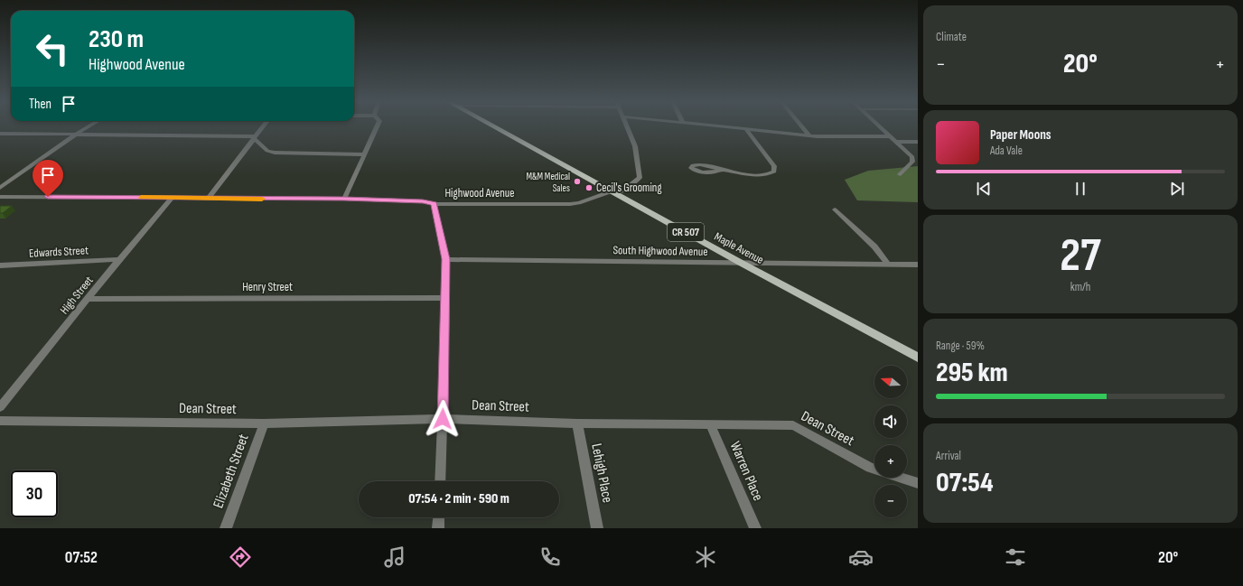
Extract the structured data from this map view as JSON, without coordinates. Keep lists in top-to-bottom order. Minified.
{"streets":{"main road":["CR 507","Maple Avenue"],"street":["Highwood Avenue","South Highwood Avenue","Edwards Street","Henry Street","High Street","Dean Street","Elizabeth Street","Warren Place","Lehigh Place"]},"crossings":[["Highwood Avenue","Maple Avenue"],["Highwood Avenue","High Street"],["Maple Avenue","South Highwood Avenue"],["Edwards Street","High Street"],["Henry Street","High Street"],["Dean Street","Elizabeth Street"],["Dean Street","Warren Place"],["Dean Street","Lehigh Place"]],"places":["M&M Medical Sales","Cecil's Grooming"],"north":"left","page":{"tile":["Climate",["27","km/h"],["Range · 59%","295 km"],["Arrival","07:54"]],"turn":["230 m","Highwood Avenue"],"heat":["−","20°","+"],"then":"Then","song":["Paper Moons","Ada Vale"],"map_buttons":["+","−"],"limit":"30","trip":"07:54 · 2 min · 590 m","tabs":["07:52","20°"]}}
